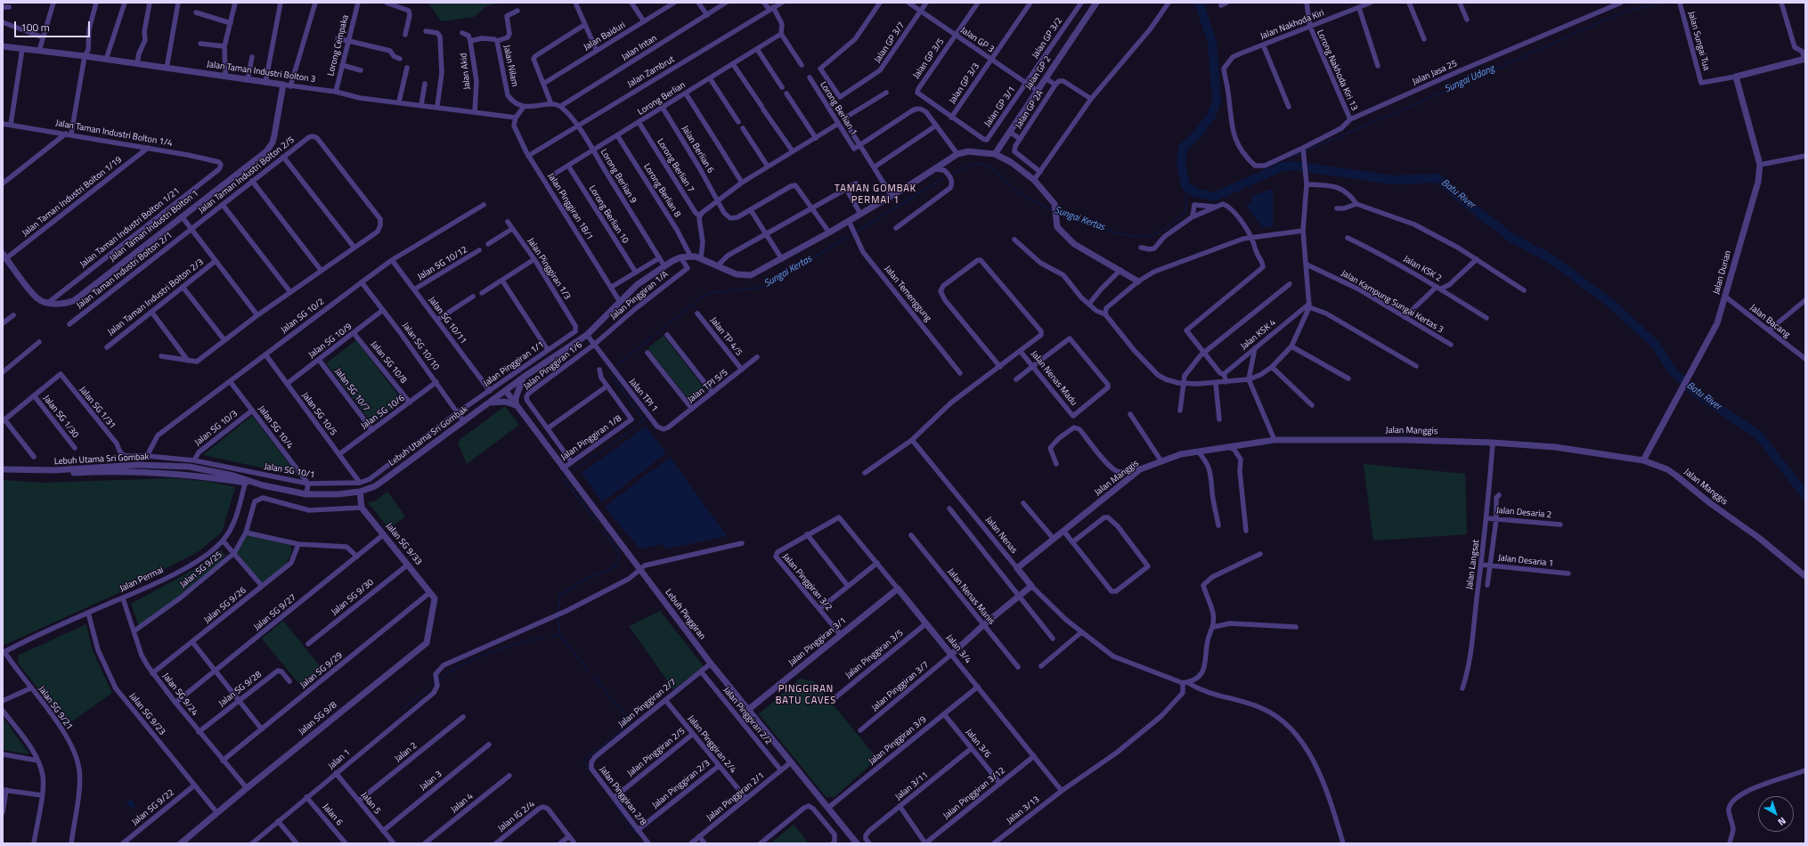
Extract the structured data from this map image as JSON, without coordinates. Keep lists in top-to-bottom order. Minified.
{"streets":{"street":["Jalan Nakhoda Kiri","Jalan Baiduri","Jalan GP 3/2","Jalan GP 3","Jalan Sungai Tua","Jalan GP 3/7","Lorong Cempaka","Jalan Intan","Jalan GP 3/5","Jalan Nilam","Lorong Nakhoda Kiri 13","Jalan Akid","Jalan Taman Industri Bolton 3","Jalan Zambrut","Jalan GP 2","Jalan Jasa 25","Jalan GP 3/3","Lorong Berlian","Jalan GP 3/1","Lorong Berlian 1","Jalan GP 2A","Jalan Taman Industri Bolton 1/4","Jalan Berlian 6","Lorong Berlian 7","Jalan Taman Industri Bolton 2/5","Lorong Berlian 9","Lorong Berlian 8","Jalan Taman Industri Bolton 1/19","Jalan Pinggiran 1B/1","Lorong Berlian 10","Jalan Taman Industri Bolton 1","Jalan Taman Industri Bolton 1/21","Jalan SG 10/12","Jalan Pinggiran 1/3","Jalan KSK 2","Jalan Taman Industri Bolton 2/1","Jalan Durian","Jalan Temenggung","Jalan Pinggiran 1/A","Jalan Taman Industri Bolton 2/3","Jalan Kampung Sungai Kertas 3","Jalan SG 10/2","Jalan SG 10/11","Jalan Bacang","Jalan KSK 4","Jalan TP 4/5","Jalan SG 10/9","Jalan SG 10/10","Jalan SG 10/8","Jalan Pinggiran 1/1","Jalan Pinggiran 1/6","Jalan Nenas Madu","Jalan TPI 5/5","Jalan SG 10/7","Jalan TPI 1","Jalan SG 1/31","Jalan SG 10/6","Jalan SG 10/5","Jalan SG 1/30","Jalan SG 10/4","Jalan SG 10/3","Jalan Manggis","Lebuh Utama Sri Gombak","Jalan Pinggiran 1/8","Jalan SG 10/1","Jalan Desaria 2","Jalan Nenas","Jalan SG 9/33","Jalan Desaria 1","Jalan Langsat","Jalan SG 9/25","Jalan Permai","Jalan Pinggiran 3/2","Jalan Nenas Manis","Jalan SG 9/30","Jalan SG 9/26","Jalan SG 9/27","Lebuh Pinggiran","Jalan Pinggiran 3/1","Jalan 3/4","Jalan Pinggiran 3/5","Jalan SG 9/29","Jalan Pinggiran 3/7","Jalan SG 9/28","Jalan SG 9/24","Jalan Pinggiran 2/7","Jalan SG 9/21","Jalan SG 9/23","Jalan Pinggiran 2/2","Jalan SG 9/8","Jalan Pinggiran 3/9","Jalan 3/6","Jalan Pinggiran 2/4","Jalan 2","Jalan Pinggiran 2/5","Jalan 1","Jalan 3","Jalan Pinggiran 2/3","Jalan 3/11","Jalan Pinggiran 3/12","Jalan Pinggiran 2/8","Jalan Pinggiran 2/1","Jalan 5","Jalan 4","Jalan SG 9/22","Jalan 3/13","Jalan 6","Jalan IG 2/4"]},"crossings":[["Jalan Nakhoda Kiri","Lorong Nakhoda Kiri 13"],["Jalan Nakhoda Kiri","Jalan Jasa 25"],["Jalan GP 3/2","Jalan GP 3"],["Jalan GP 3/2","Jalan GP 3/1"],["Jalan GP 3","Jalan GP 3/7"],["Jalan GP 3","Jalan GP 3/5"],["Jalan GP 3","Jalan GP 2"],["Jalan GP 3","Jalan GP 3/3"],["Jalan GP 3","Jalan GP 3/1"],["Jalan Sungai Tua","Jalan Durian"],["Lorong Cempaka","Jalan Taman Industri Bolton 3"],["Jalan Intan","Lorong Berlian 9"],["Jalan GP 3/5","Jalan GP 3/3"],["Jalan GP 3/5","Jalan GP 3/1"],["Jalan Nilam","Jalan Akid"],["Lorong Nakhoda Kiri 13","Jalan Jasa 25"],["Jalan Akid","Jalan Taman Industri Bolton 3"],["Jalan Taman Industri Bolton 3","Jalan Pinggiran 1B/1"],["Jalan Taman Industri Bolton 3","Jalan Taman Industri Bolton 1"],["Jalan Zambrut","Lorong Berlian 9"],["Jalan Zambrut","Jalan Pinggiran 1B/1"],["Jalan GP 3/3","Jalan GP 3/1"],["Lorong Berlian","Jalan Berlian 6"],["Lorong Berlian","Lorong Berlian 7"],["Lorong Berlian","Lorong Berlian 9"],["Lorong Berlian","Lorong Berlian 8"],["Lorong Berlian","Lorong Berlian 10"],["Jalan Taman Industri Bolton 1/4","Jalan Taman Industri Bolton 1/19"],["Jalan Taman Industri Bolton 1/4","Jalan Taman Industri Bolton 1/21"],["Jalan Taman Industri Bolton 2/5","Jalan Taman Industri Bolton 2/1"],["Lorong Berlian 9","Lebuh Utama Sri Gombak"],["Lorong Berlian 8","Lebuh Utama Sri Gombak"],["Jalan Taman Industri Bolton 1/19","Jalan Taman Industri Bolton 1"],["Jalan Pinggiran 1B/1","Lebuh Utama Sri Gombak"],["Jalan Taman Industri Bolton 1","Jalan Taman Industri Bolton 1/21"],["Jalan SG 10/12","Jalan SG 10/11"],["Jalan Pinggiran 1/3","Jalan Pinggiran 1/1"],["Jalan Durian","Jalan Bacang"],["Jalan Durian","Jalan Manggis"],["Jalan Pinggiran 1/A","Jalan Pinggiran 1/6"],["Jalan Pinggiran 1/A","Jalan TPI 1"],["Jalan Pinggiran 1/A","Lebuh Utama Sri Gombak"],["Jalan SG 10/2","Jalan SG 10/11"],["Jalan SG 10/2","Jalan SG 10/10"],["Jalan SG 10/2","Jalan SG 10/5"],["Jalan SG 10/2","Jalan SG 10/4"],["Jalan SG 10/2","Jalan SG 10/1"],["Jalan SG 10/11","Jalan Pinggiran 1/1"],["Jalan TP 4/5","Jalan TPI 5/5"],["Jalan SG 10/9","Jalan SG 10/10"],["Jalan SG 10/9","Jalan SG 10/8"],["Jalan SG 10/9","Jalan SG 10/7"],["Jalan SG 10/9","Jalan SG 10/5"],["Jalan SG 10/10","Jalan Pinggiran 1/1"],["Jalan SG 10/10","Jalan SG 10/6"],["Jalan SG 10/10","Lebuh Utama Sri Gombak"],["Jalan SG 10/10","Jalan SG 10/1"],["Jalan SG 10/8","Jalan SG 10/6"],["Jalan Pinggiran 1/1","Jalan SG 10/1"],["Jalan Pinggiran 1/6","Jalan TPI 1"],["Jalan TPI 5/5","Jalan TPI 1"],["Jalan SG 10/7","Jalan SG 10/6"],["Jalan TPI 1","Lebuh Utama Sri Gombak"],["Jalan SG 1/31","Jalan SG 1/30"],["Jalan SG 1/31","Jalan SG 10/1"],["Jalan SG 10/6","Jalan SG 10/5"],["Jalan SG 10/5","Jalan SG 10/1"],["Jalan SG 10/4","Jalan SG 10/3"],["Jalan SG 10/4","Jalan SG 10/1"],["Jalan SG 10/3","Jalan SG 10/1"],["Jalan Manggis","Jalan Nenas"],["Jalan Manggis","Jalan Langsat"],["Lebuh Utama Sri Gombak","Jalan Permai"],["Lebuh Utama Sri Gombak","Lebuh Pinggiran"],["Jalan Pinggiran 1/8","Lebuh Pinggiran"],["Jalan Desaria 2","Jalan Langsat"],["Jalan Nenas","Jalan 3/13"],["Jalan SG 9/33","Jalan SG 9/25"],["Jalan SG 9/33","Jalan SG 9/30"],["Jalan SG 9/33","Jalan SG 9/27"],["Jalan SG 9/33","Jalan SG 9/29"],["Jalan SG 9/33","Jalan SG 9/8"],["Jalan Desaria 1","Jalan Langsat"],["Jalan SG 9/25","Jalan SG 9/24"],["Jalan Permai","Jalan SG 9/24"],["Jalan Permai","Jalan SG 9/21"],["Jalan Permai","Jalan SG 9/23"],["Jalan Pinggiran 3/2","Jalan Pinggiran 3/1"],["Jalan Pinggiran 3/2","Jalan 3/4"],["Jalan SG 9/26","Jalan SG 9/24"],["Jalan SG 9/27","Jalan SG 9/24"],["Lebuh Pinggiran","Jalan Pinggiran 3/1"],["Lebuh Pinggiran","Jalan Pinggiran 2/7"],["Lebuh Pinggiran","Jalan Pinggiran 3/9"],["Lebuh Pinggiran","Jalan 1"],["Lebuh Pinggiran","Jalan Pinggiran 2/1"],["Jalan Pinggiran 3/1","Jalan 3/4"],["Jalan 3/4","Jalan Pinggiran 3/5"],["Jalan 3/4","Jalan Pinggiran 3/7"],["Jalan 3/4","Jalan Pinggiran 3/9"],["Jalan 3/4","Jalan Pinggiran 3/12"],["Jalan 3/4","Jalan 3/13"],["Jalan SG 9/29","Jalan SG 9/24"],["Jalan SG 9/29","Jalan SG 9/8"],["Jalan SG 9/28","Jalan SG 9/24"],["Jalan SG 9/24","Jalan SG 9/8"],["Jalan Pinggiran 2/7","Jalan Pinggiran 2/2"],["Jalan Pinggiran 2/7","Jalan Pinggiran 2/4"],["Jalan Pinggiran 2/7","Jalan Pinggiran 2/8"],["Jalan SG 9/23","Jalan SG 9/8"],["Jalan SG 9/23","Jalan SG 9/22"],["Jalan Pinggiran 2/2","Jalan Pinggiran 2/1"],["Jalan Pinggiran 3/9","Jalan 3/6"],["Jalan 3/6","Jalan 3/11"],["Jalan 3/6","Jalan Pinggiran 3/12"],["Jalan Pinggiran 2/4","Jalan Pinggiran 2/5"],["Jalan Pinggiran 2/4","Jalan Pinggiran 2/3"],["Jalan Pinggiran 2/4","Jalan Pinggiran 2/1"],["Jalan 2","Jalan 5"],["Jalan Pinggiran 2/5","Jalan Pinggiran 2/8"],["Jalan 1","Jalan 5"],["Jalan 1","Jalan 6"],["Jalan 3","Jalan 5"],["Jalan Pinggiran 2/3","Jalan Pinggiran 2/8"]],"districts":["TAMAN GOMBAK PERMAI 1","PINGGIRAN BATU CAVES"],"water":["Sungai Udang","Batu River","Sungai Kertas"],"scale_bar":"100 m","north":"bottom right"}
